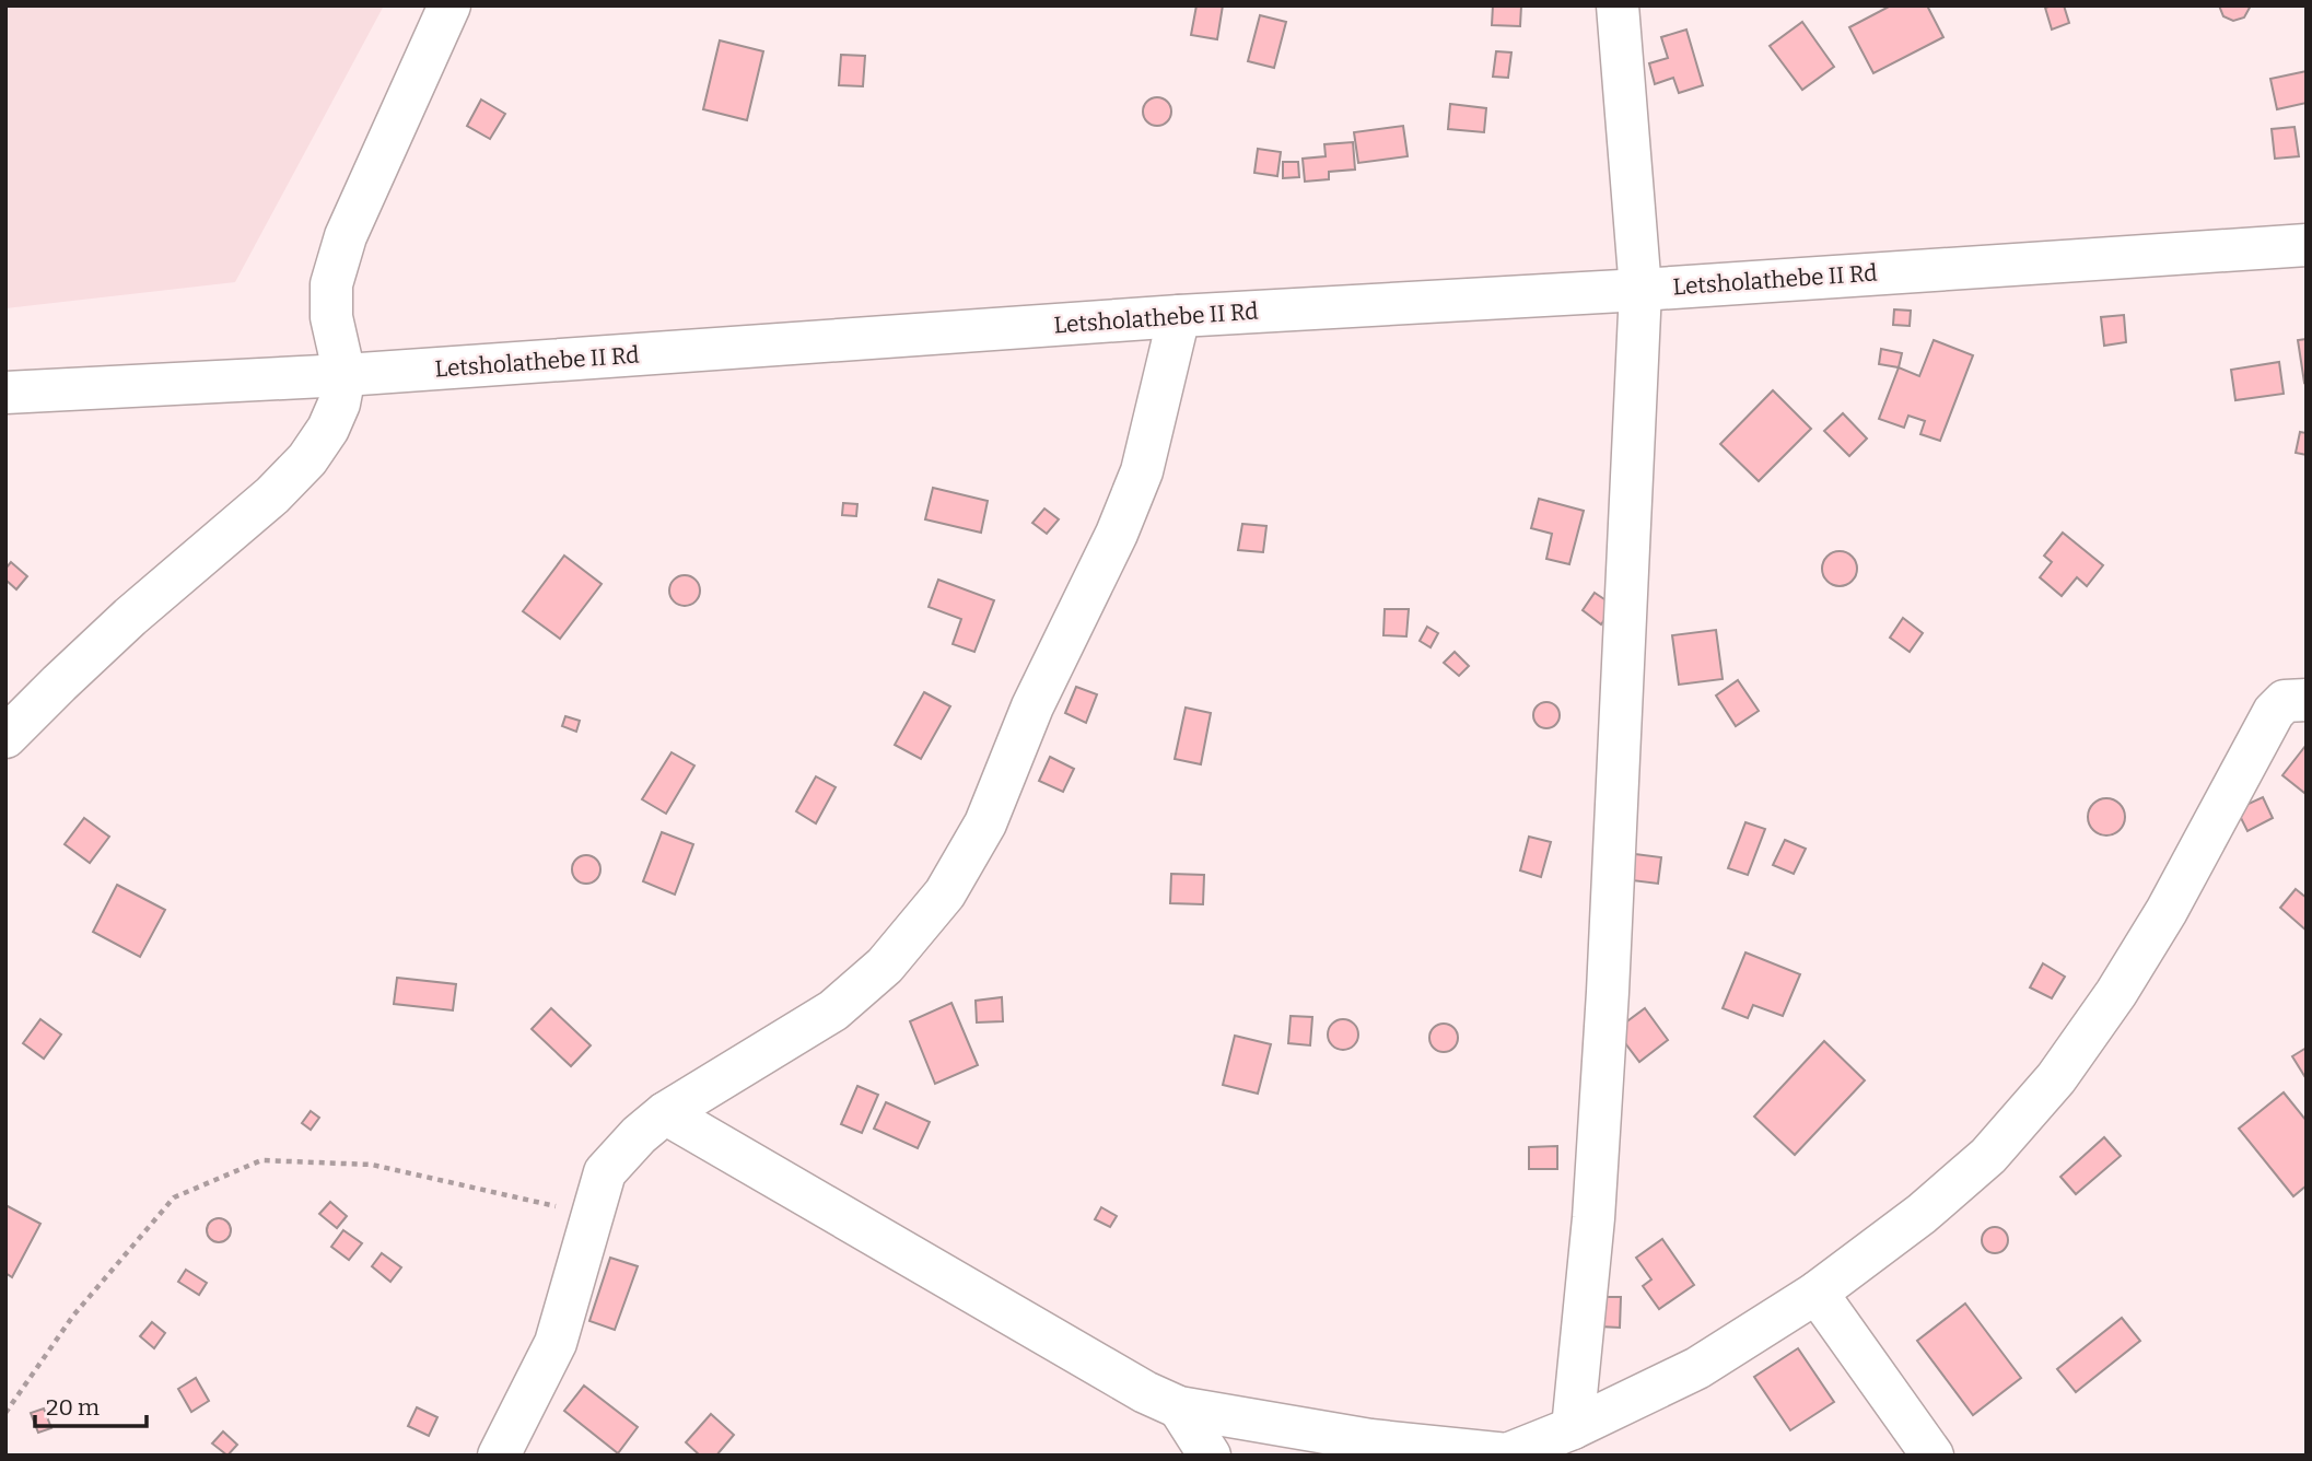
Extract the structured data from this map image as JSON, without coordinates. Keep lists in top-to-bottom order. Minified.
{"streets":{"street":["Letsholathebe II Rd"]},"scale_bar":"20 m"}
